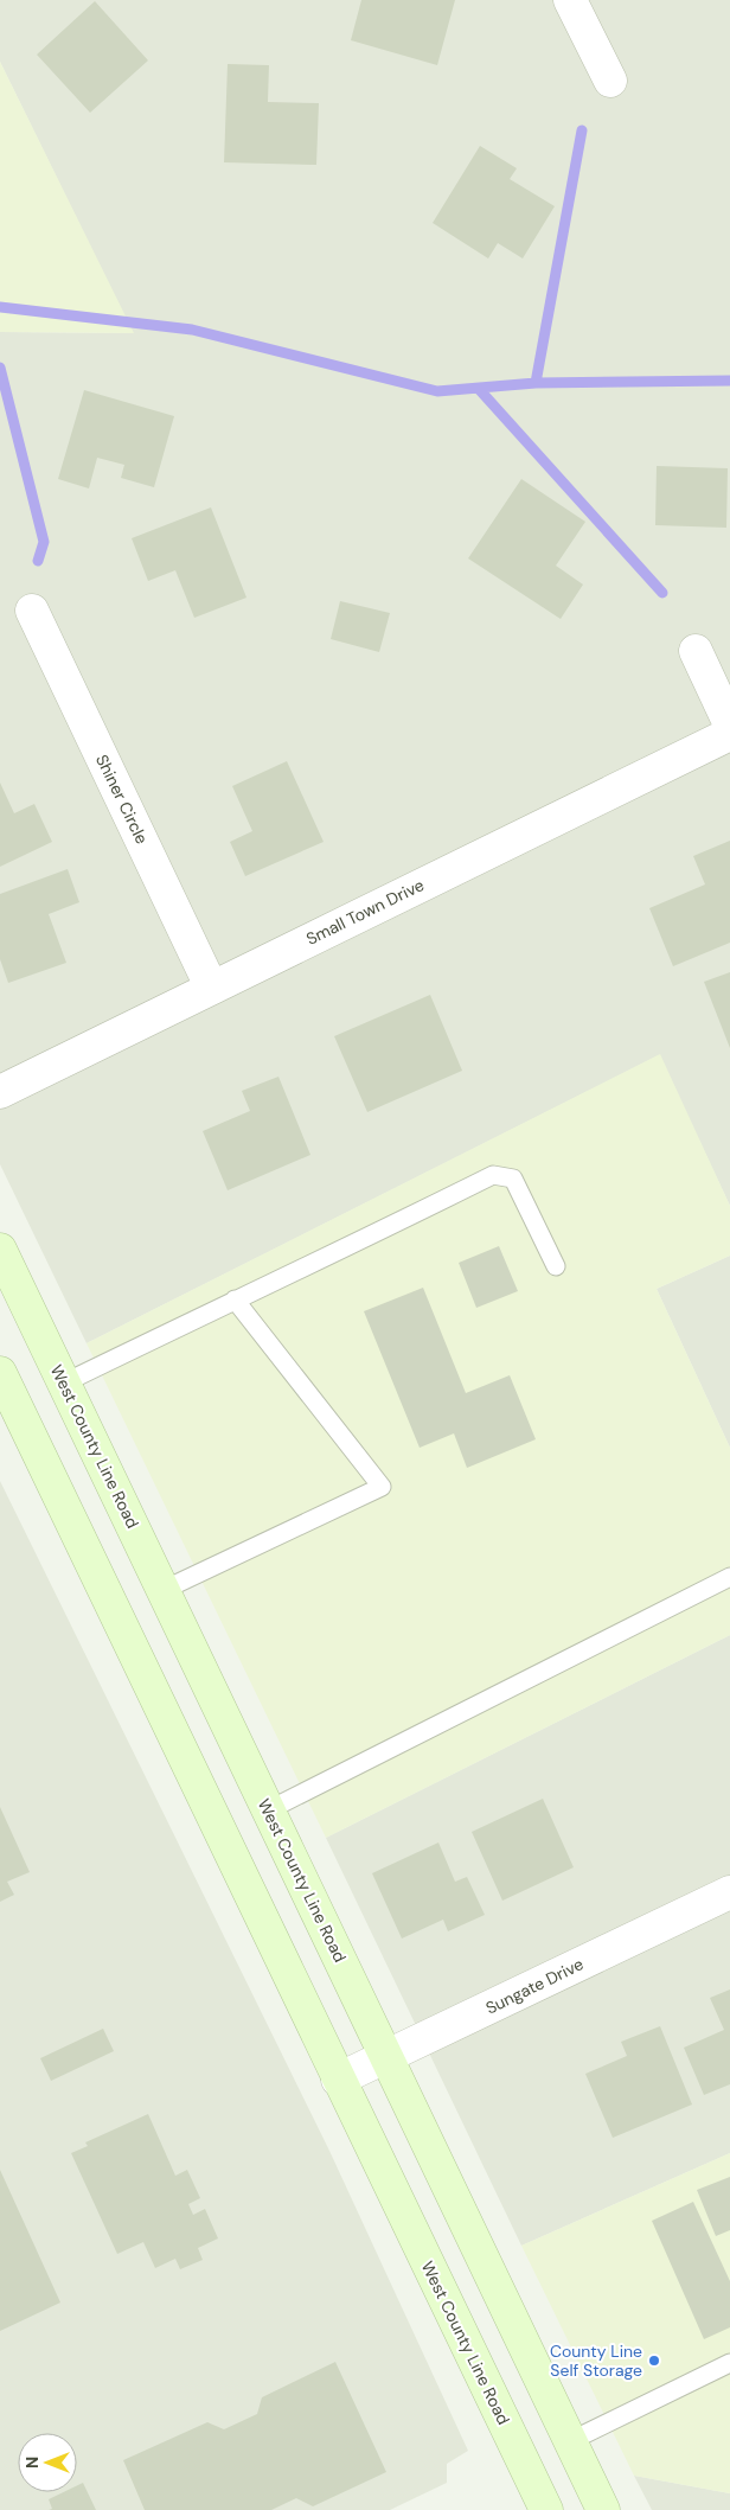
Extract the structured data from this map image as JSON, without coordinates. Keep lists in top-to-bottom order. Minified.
{"streets":{"main road":["West County Line Road"],"street":["Shiner Circle","Small Town Drive","Sungate Drive"]},"crossings":[["Shiner Circle","Small Town Drive"],["West County Line Road","Sungate Drive"]],"places":["County Line Self Storage"],"north":"left"}
